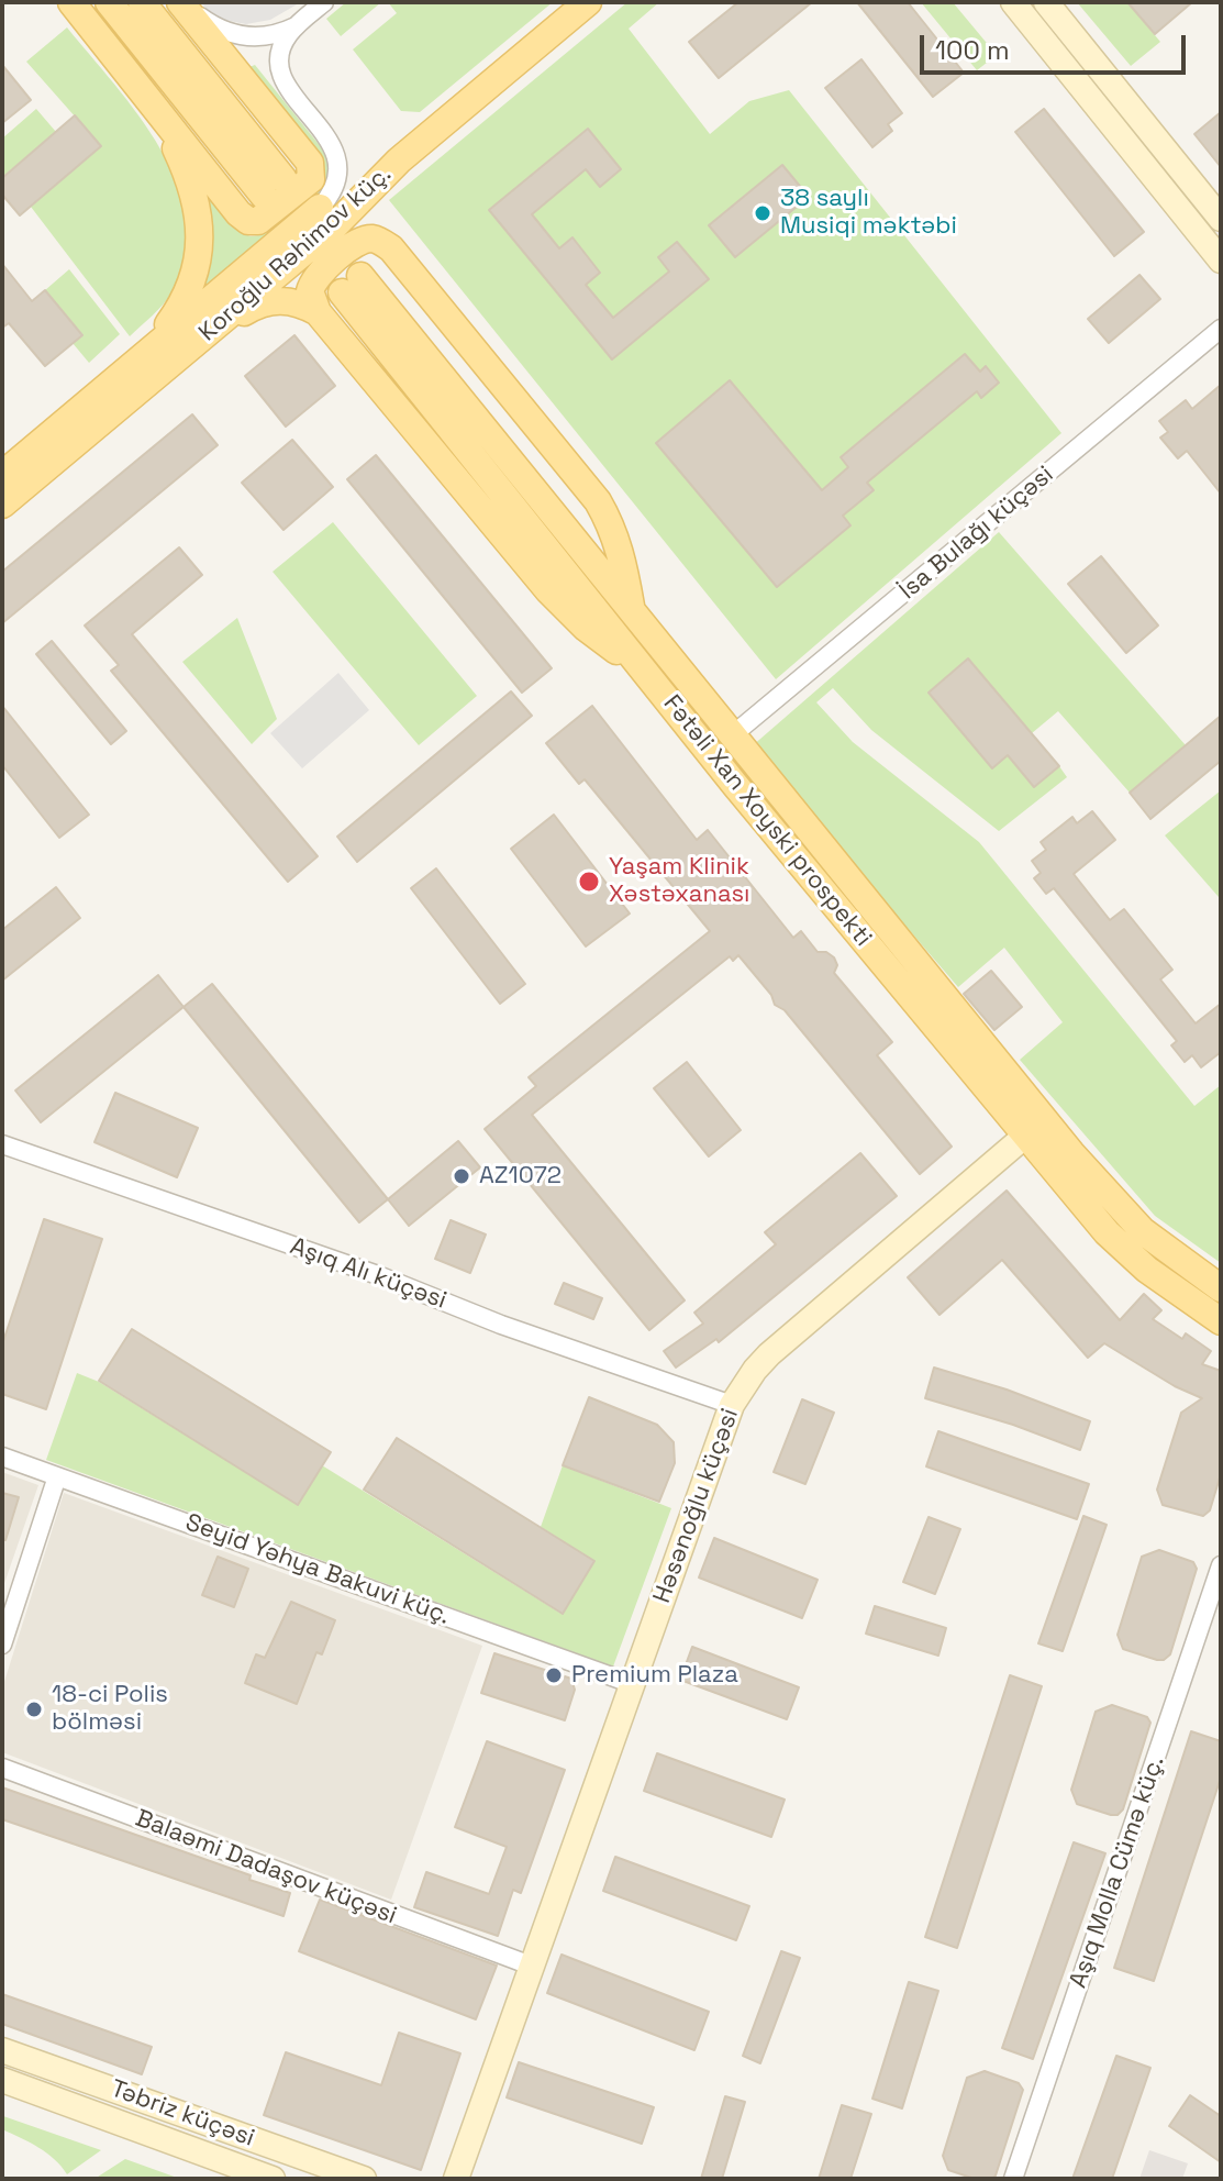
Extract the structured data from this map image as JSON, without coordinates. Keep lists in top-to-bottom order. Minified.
{"streets":{"main road":["Koroğlu Rəhimov küç.","Fətəli Xan Xoyski prospekti","Həsənoğlu küçəsi","Təbriz küçəsi"],"street":["İsa Bulağı küçəsi","Aşıq Alı küçəsi","Seyid Yəhya Bakuvi küç.","Balaəmi Dadaşov küçəsi","Aşıq Molla Cümə küç."]},"crossings":[["İsa Bulağı küçəsi","Fətəli Xan Xoyski prospekti"],["Fətəli Xan Xoyski prospekti","Həsənoğlu küçəsi"],["Aşıq Alı küçəsi","Həsənoğlu küçəsi"],["Həsənoğlu küçəsi","Seyid Yəhya Bakuvi küç."],["Həsənoğlu küçəsi","Balaəmi Dadaşov küçəsi"]],"places":["38 saylı Musiqi məktəbi","Yaşam Klinik Xəstəxanası","AZ1072","Premium Plaza","18-ci Polis bölməsi"],"scale_bar":"100 m"}
